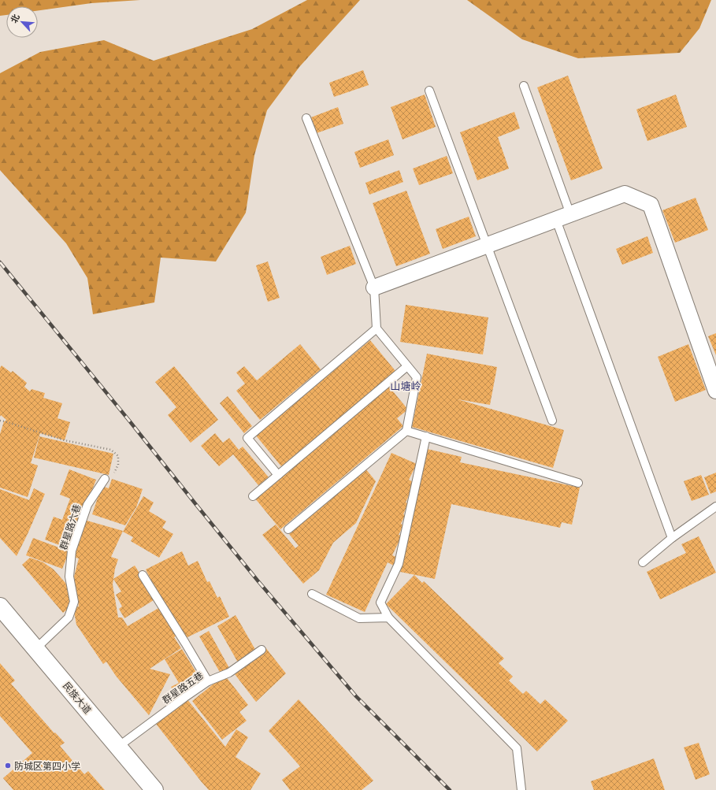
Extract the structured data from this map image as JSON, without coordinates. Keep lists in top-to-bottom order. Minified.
{"streets":{"main road":["民族大道"],"lane":["群星路六巷","群星路五巷"]},"crossings":[["群星路六巷","民族大道"],["群星路五巷","民族大道"]],"districts":["山塘岭"],"places":["防城区第四小学"],"north":"top left"}
